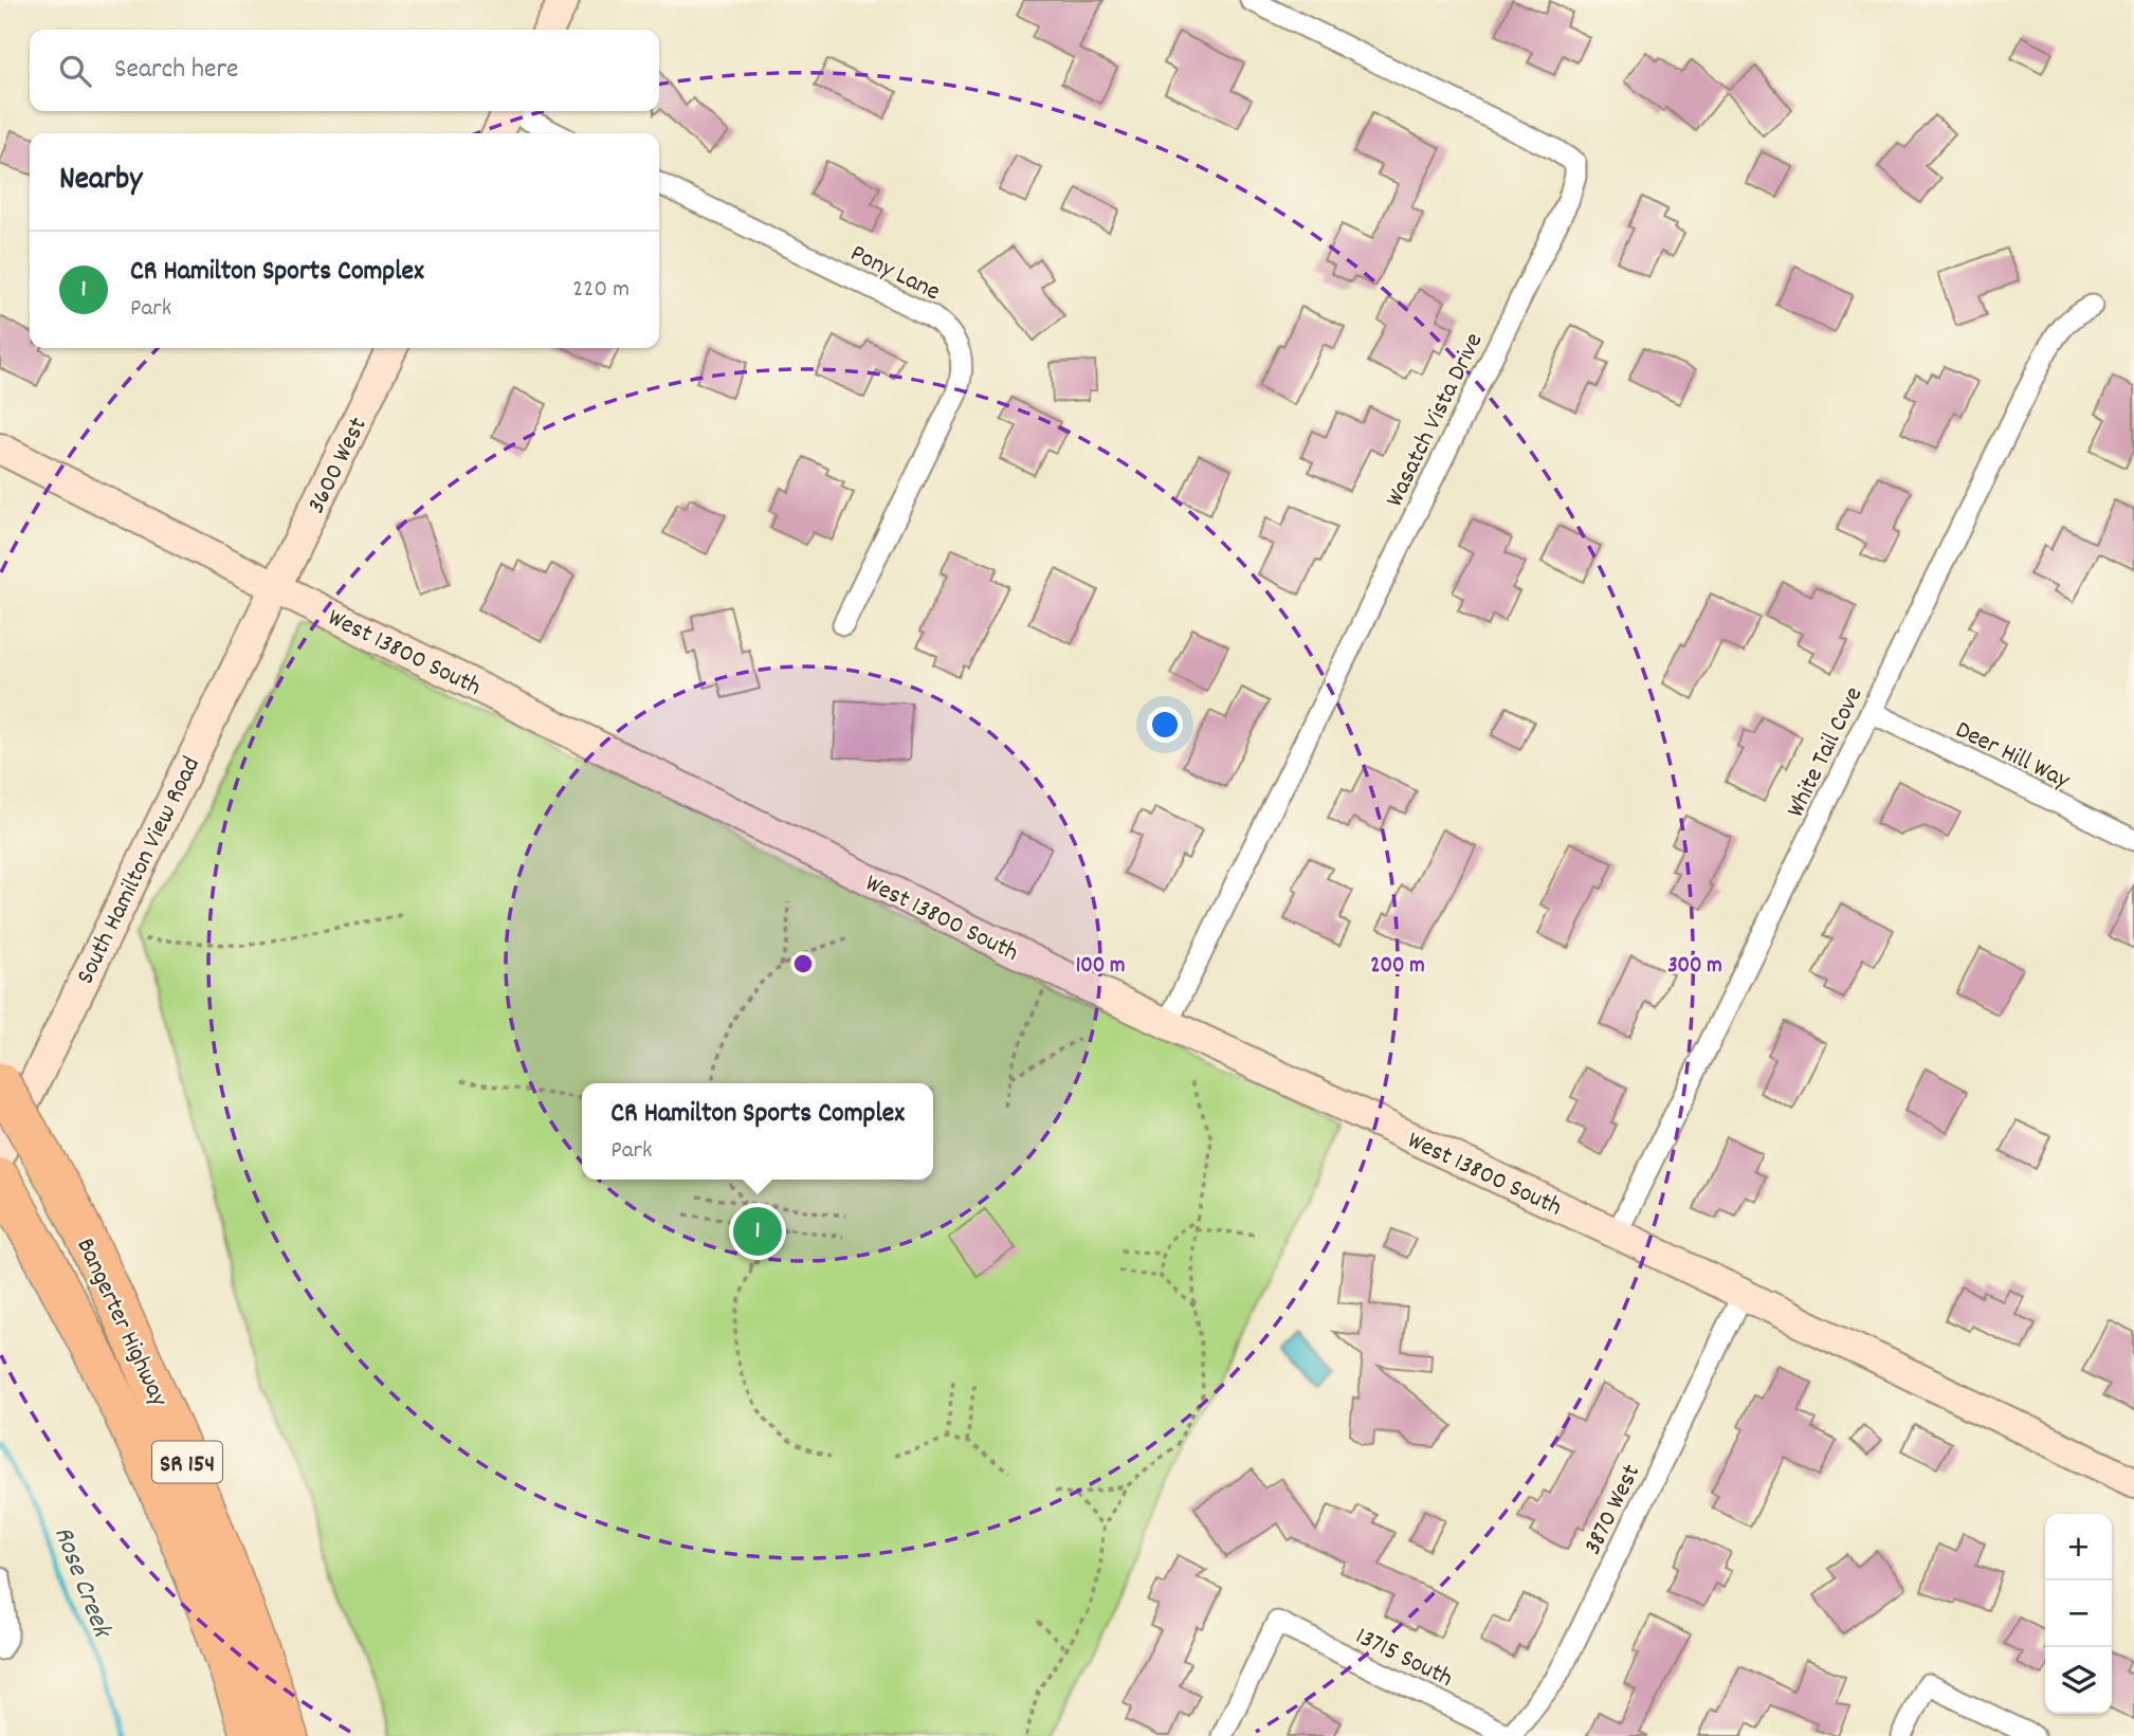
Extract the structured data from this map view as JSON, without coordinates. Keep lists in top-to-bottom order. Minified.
{"streets":{"highway":["Bangerter Highway","SR 154"],"street":["Pony Lane","Wasatch Vista Drive","3600 West","West 13800 South","White Tail Cove","Deer Hill Way","South Hamilton View Road","3870 West","13715 South"]},"crossings":[["Wasatch Vista Drive","West 13800 South"],["3600 West","West 13800 South"],["3600 West","South Hamilton View Road"],["West 13800 South","White Tail Cove"],["West 13800 South","South Hamilton View Road"],["West 13800 South","3870 West"],["White Tail Cove","Deer Hill Way"],["3870 West","13715 South"]],"water":["Rose Creek"],"page":{"search":"Search here","heading":"Nearby","list":[{"mark":"1","name":"CR Hamilton Sports Complex","note":"Park","value":"220 m"}],"popup":["CR Hamilton Sports Complex","Park"],"pins":"1","map_buttons":["+","−"]},"rings":["100 m","200 m","300 m"]}
